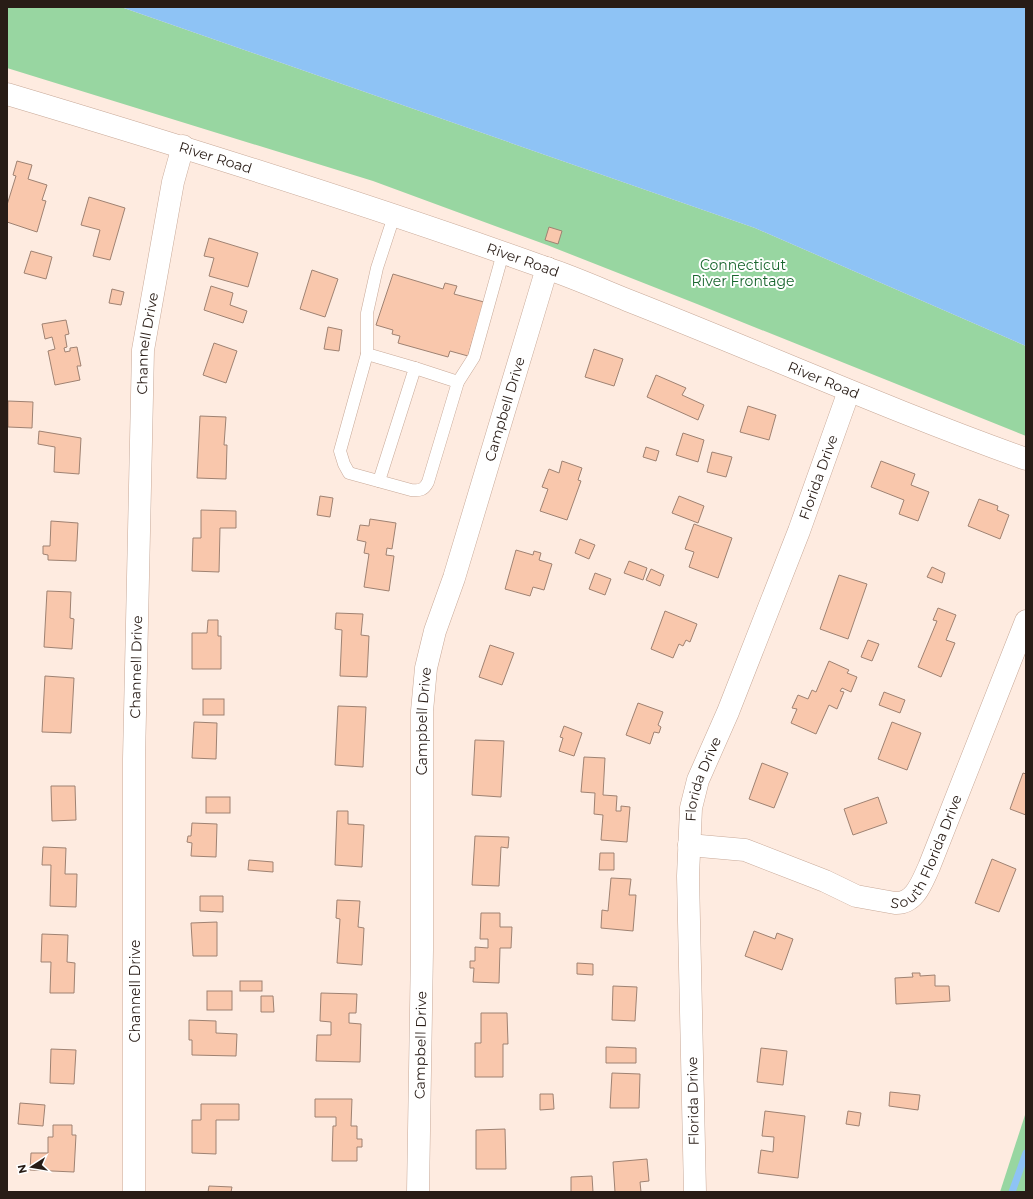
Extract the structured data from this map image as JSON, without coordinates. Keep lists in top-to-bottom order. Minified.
{"streets":{"street":["River Road","Channell Drive","Campbell Drive","Florida Drive","South Florida Drive"]},"crossings":[["River Road","Channell Drive"],["River Road","Campbell Drive"],["River Road","Florida Drive"],["Florida Drive","South Florida Drive"]],"parks":["Connecticut River Frontage"],"north":"left"}
